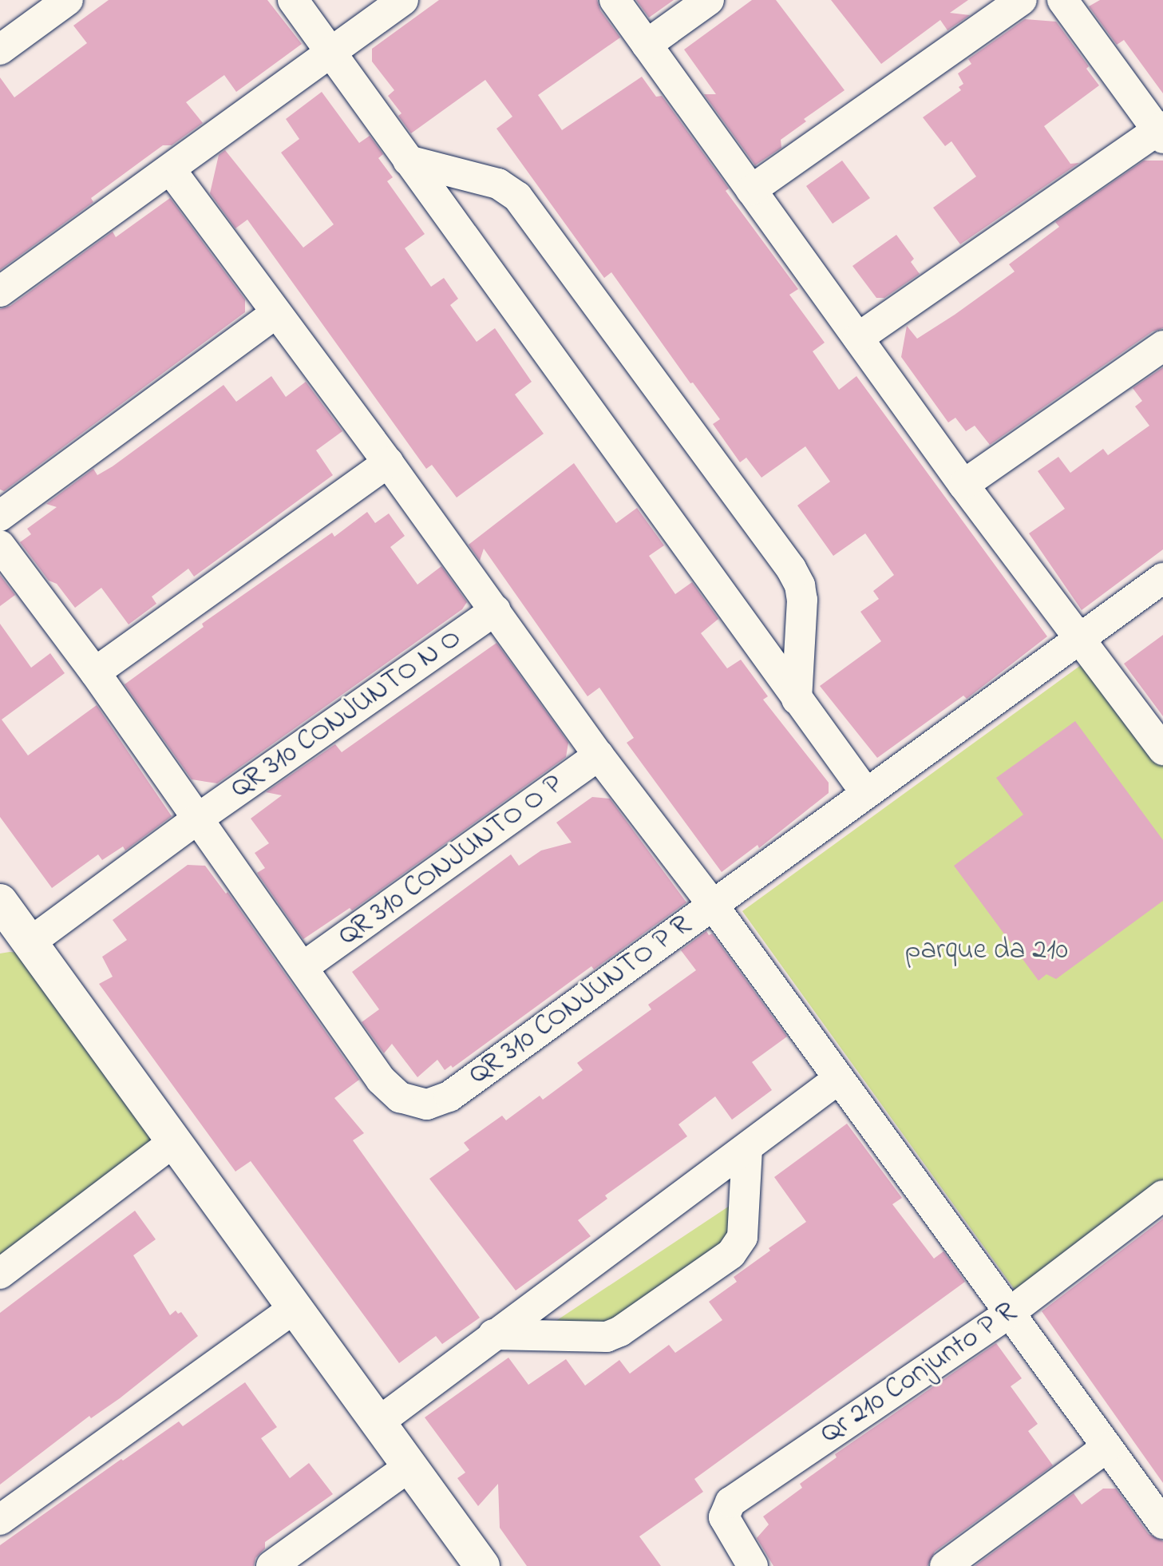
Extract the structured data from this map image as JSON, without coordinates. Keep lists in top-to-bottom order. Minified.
{"streets":{"street":["QR 310 CONJUNTO N O","QR 310 CONJUNTO O P","QR 310 CONJUNTO P R","Qr 210 Conjunto P R"]},"crossings":[["QR 310 CONJUNTO O P","QR 310 CONJUNTO P R"]],"parks":["parque da 210"]}
